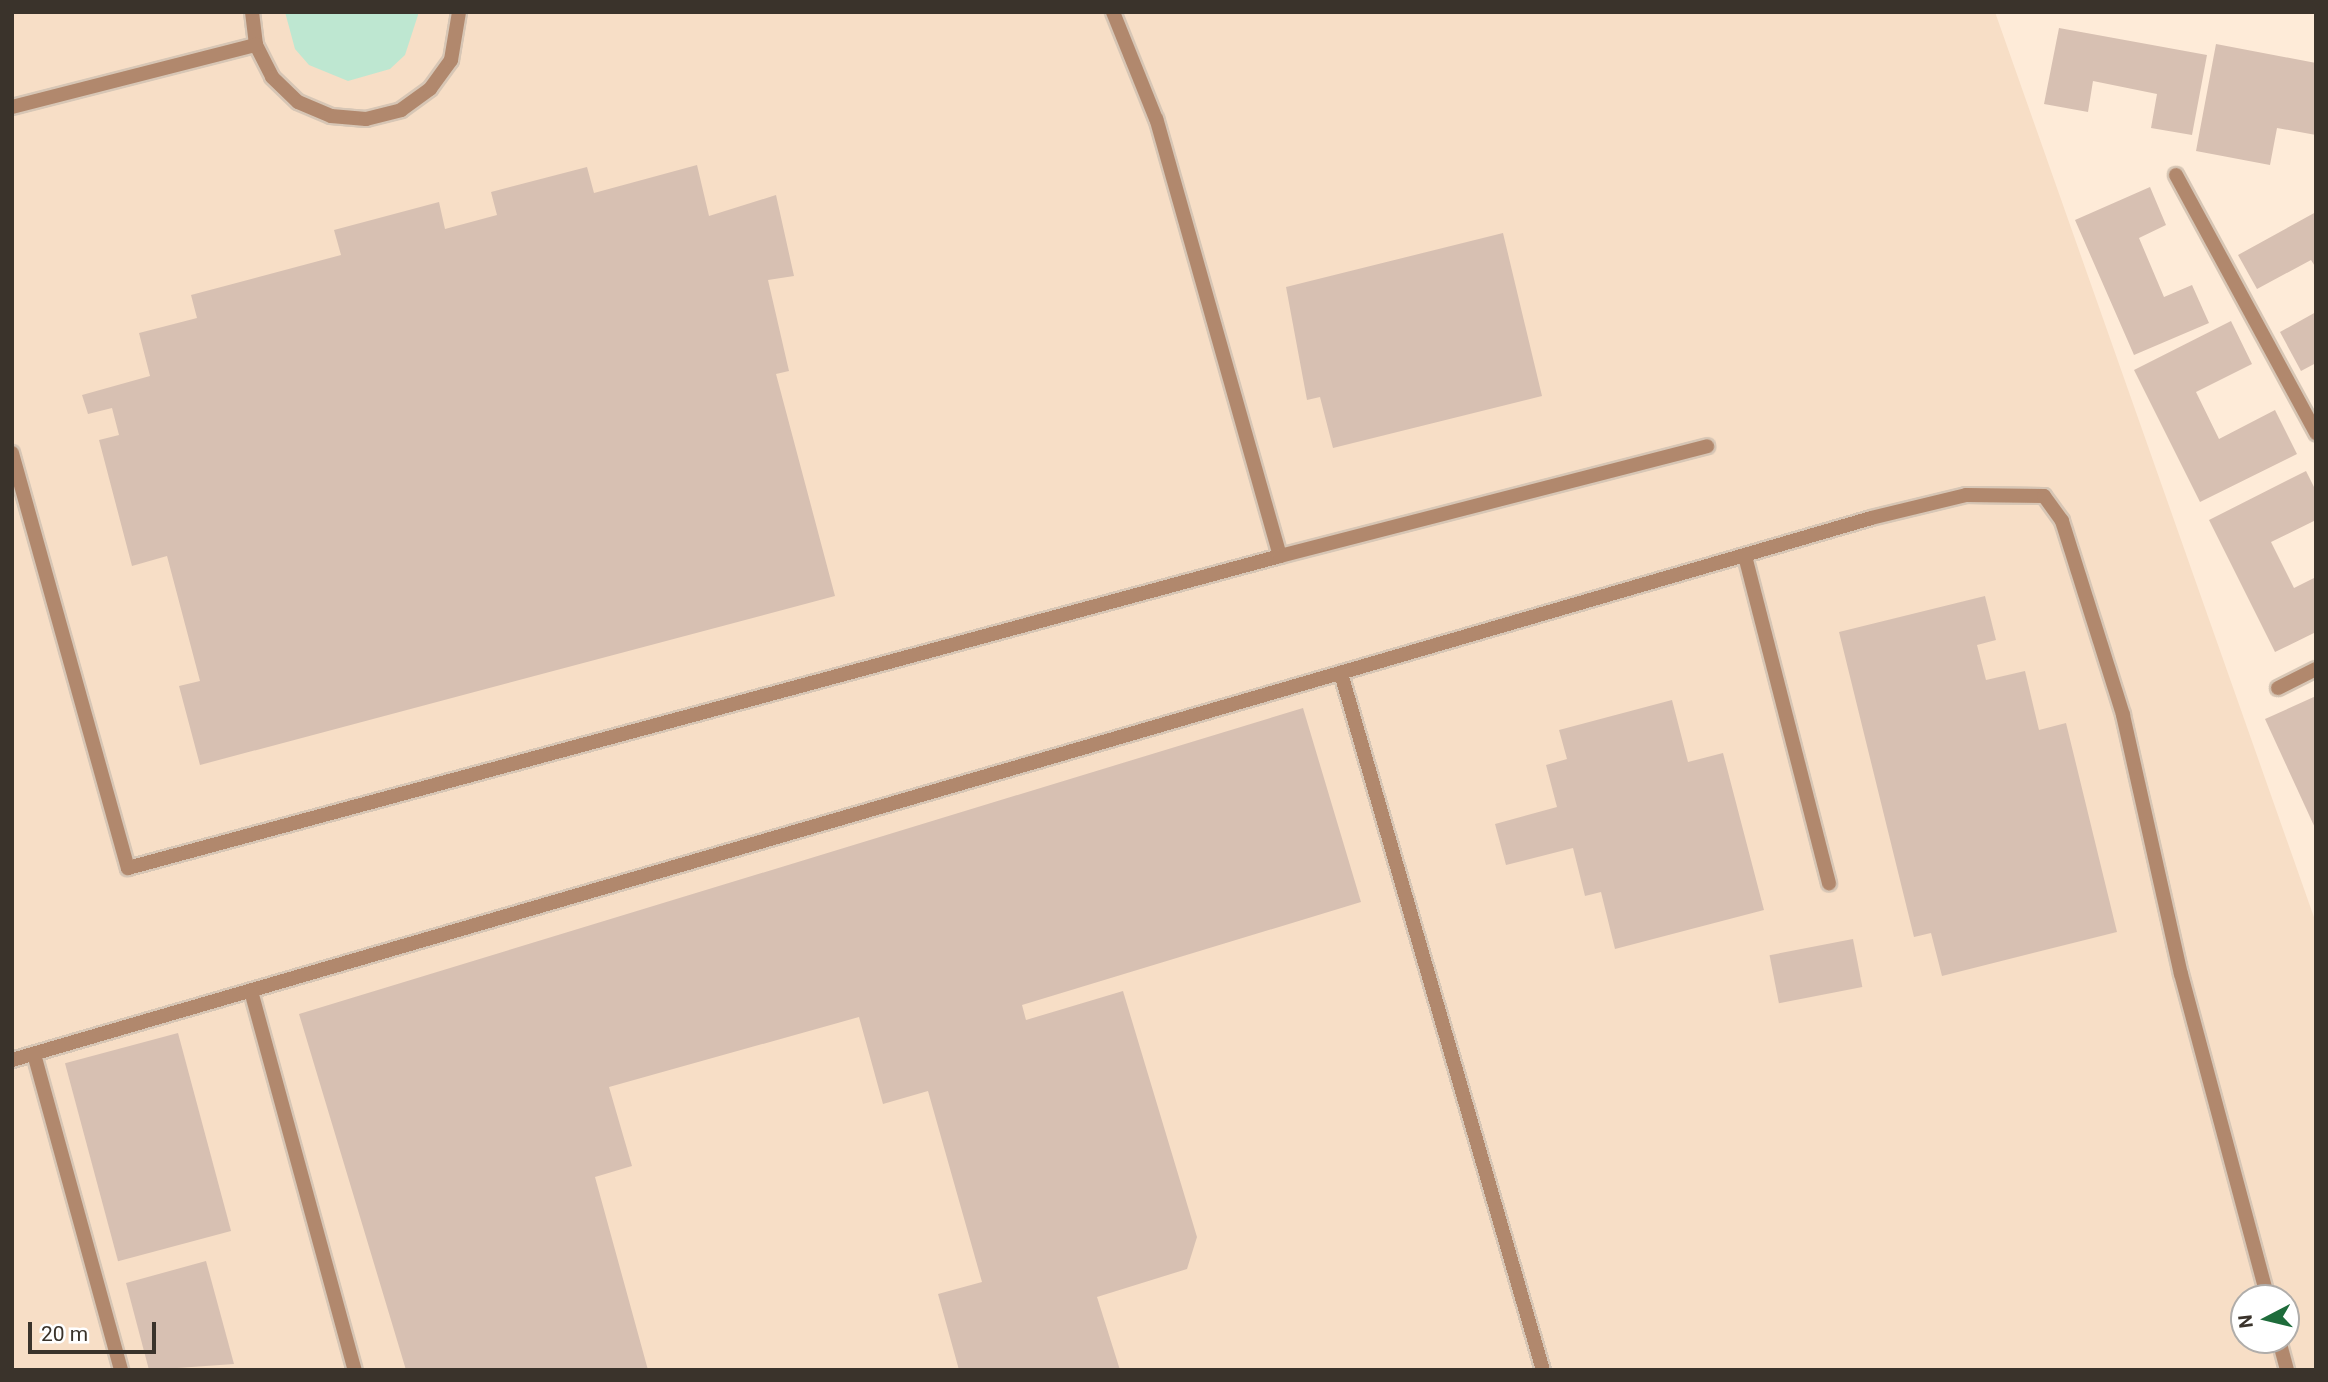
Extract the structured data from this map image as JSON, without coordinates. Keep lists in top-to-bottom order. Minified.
{"scale_bar":"20 m","north":"left"}
